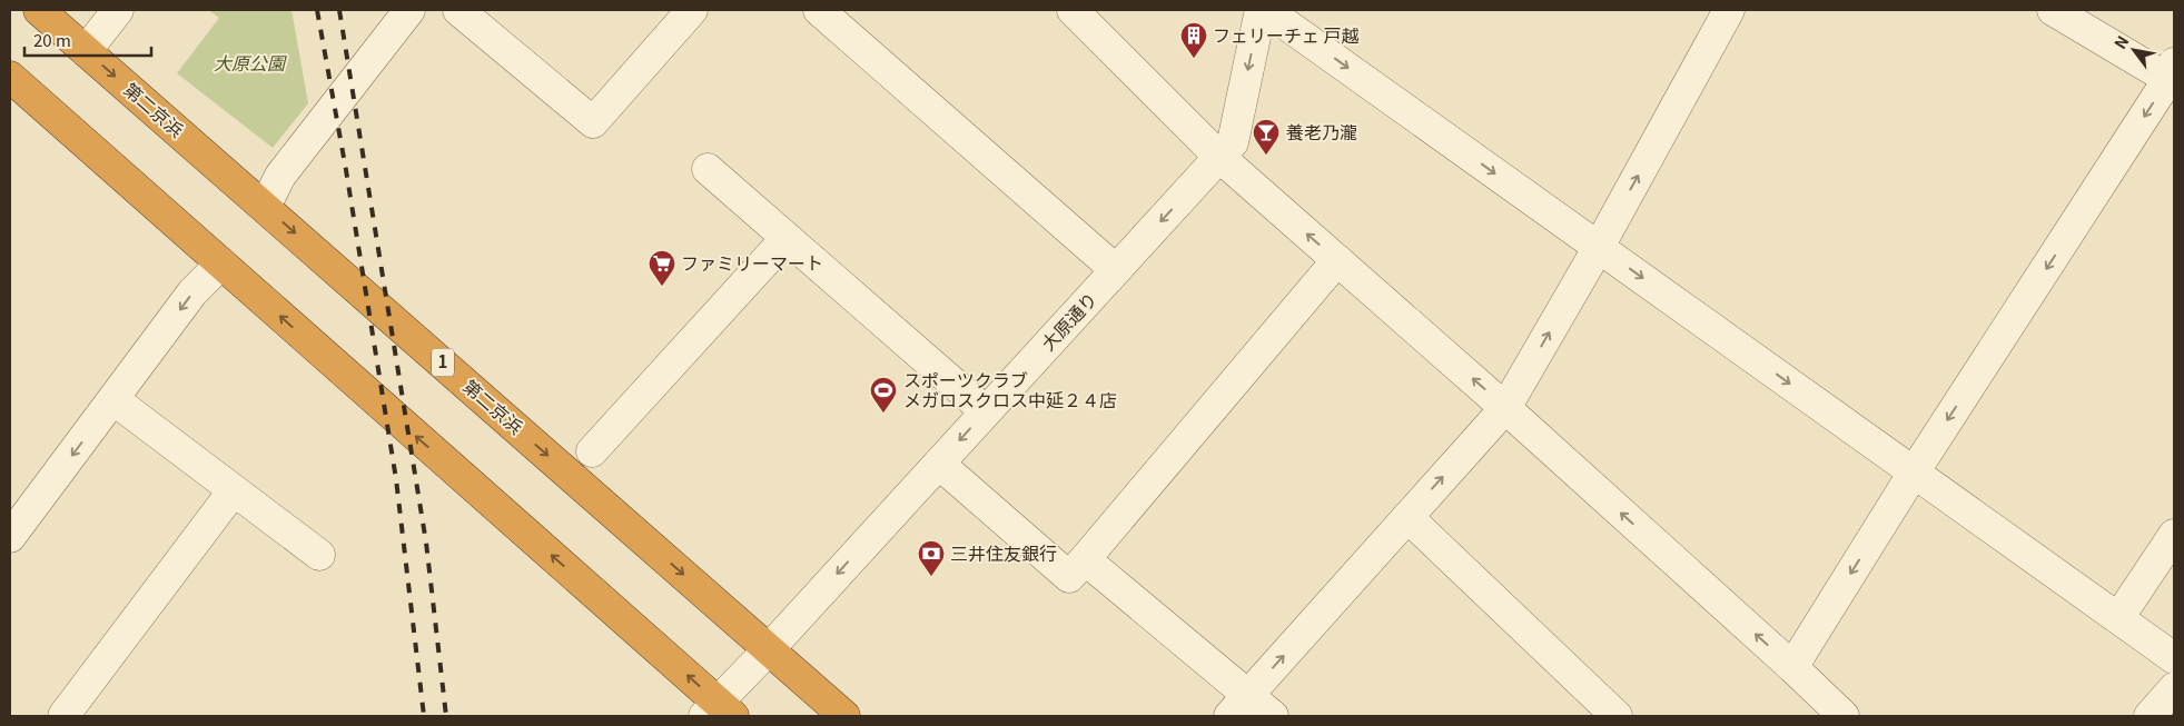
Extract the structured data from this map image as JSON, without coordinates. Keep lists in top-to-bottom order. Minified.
{"streets":{"highway":["第二京浜","1"],"street":["大原通り"]},"crossings":[["第二京浜","大原通り"]],"parks":["大原公園"],"places":{"building":["フェリーチェ 戸越"],"bar":["養老乃瀧"],"supermarket":["ファミリーマート"],"sports":["スポーツクラブ メガロスクロス中延２４店"],"bank":["三井住友銀行"]},"scale_bar":"20 m","north":"top left"}
